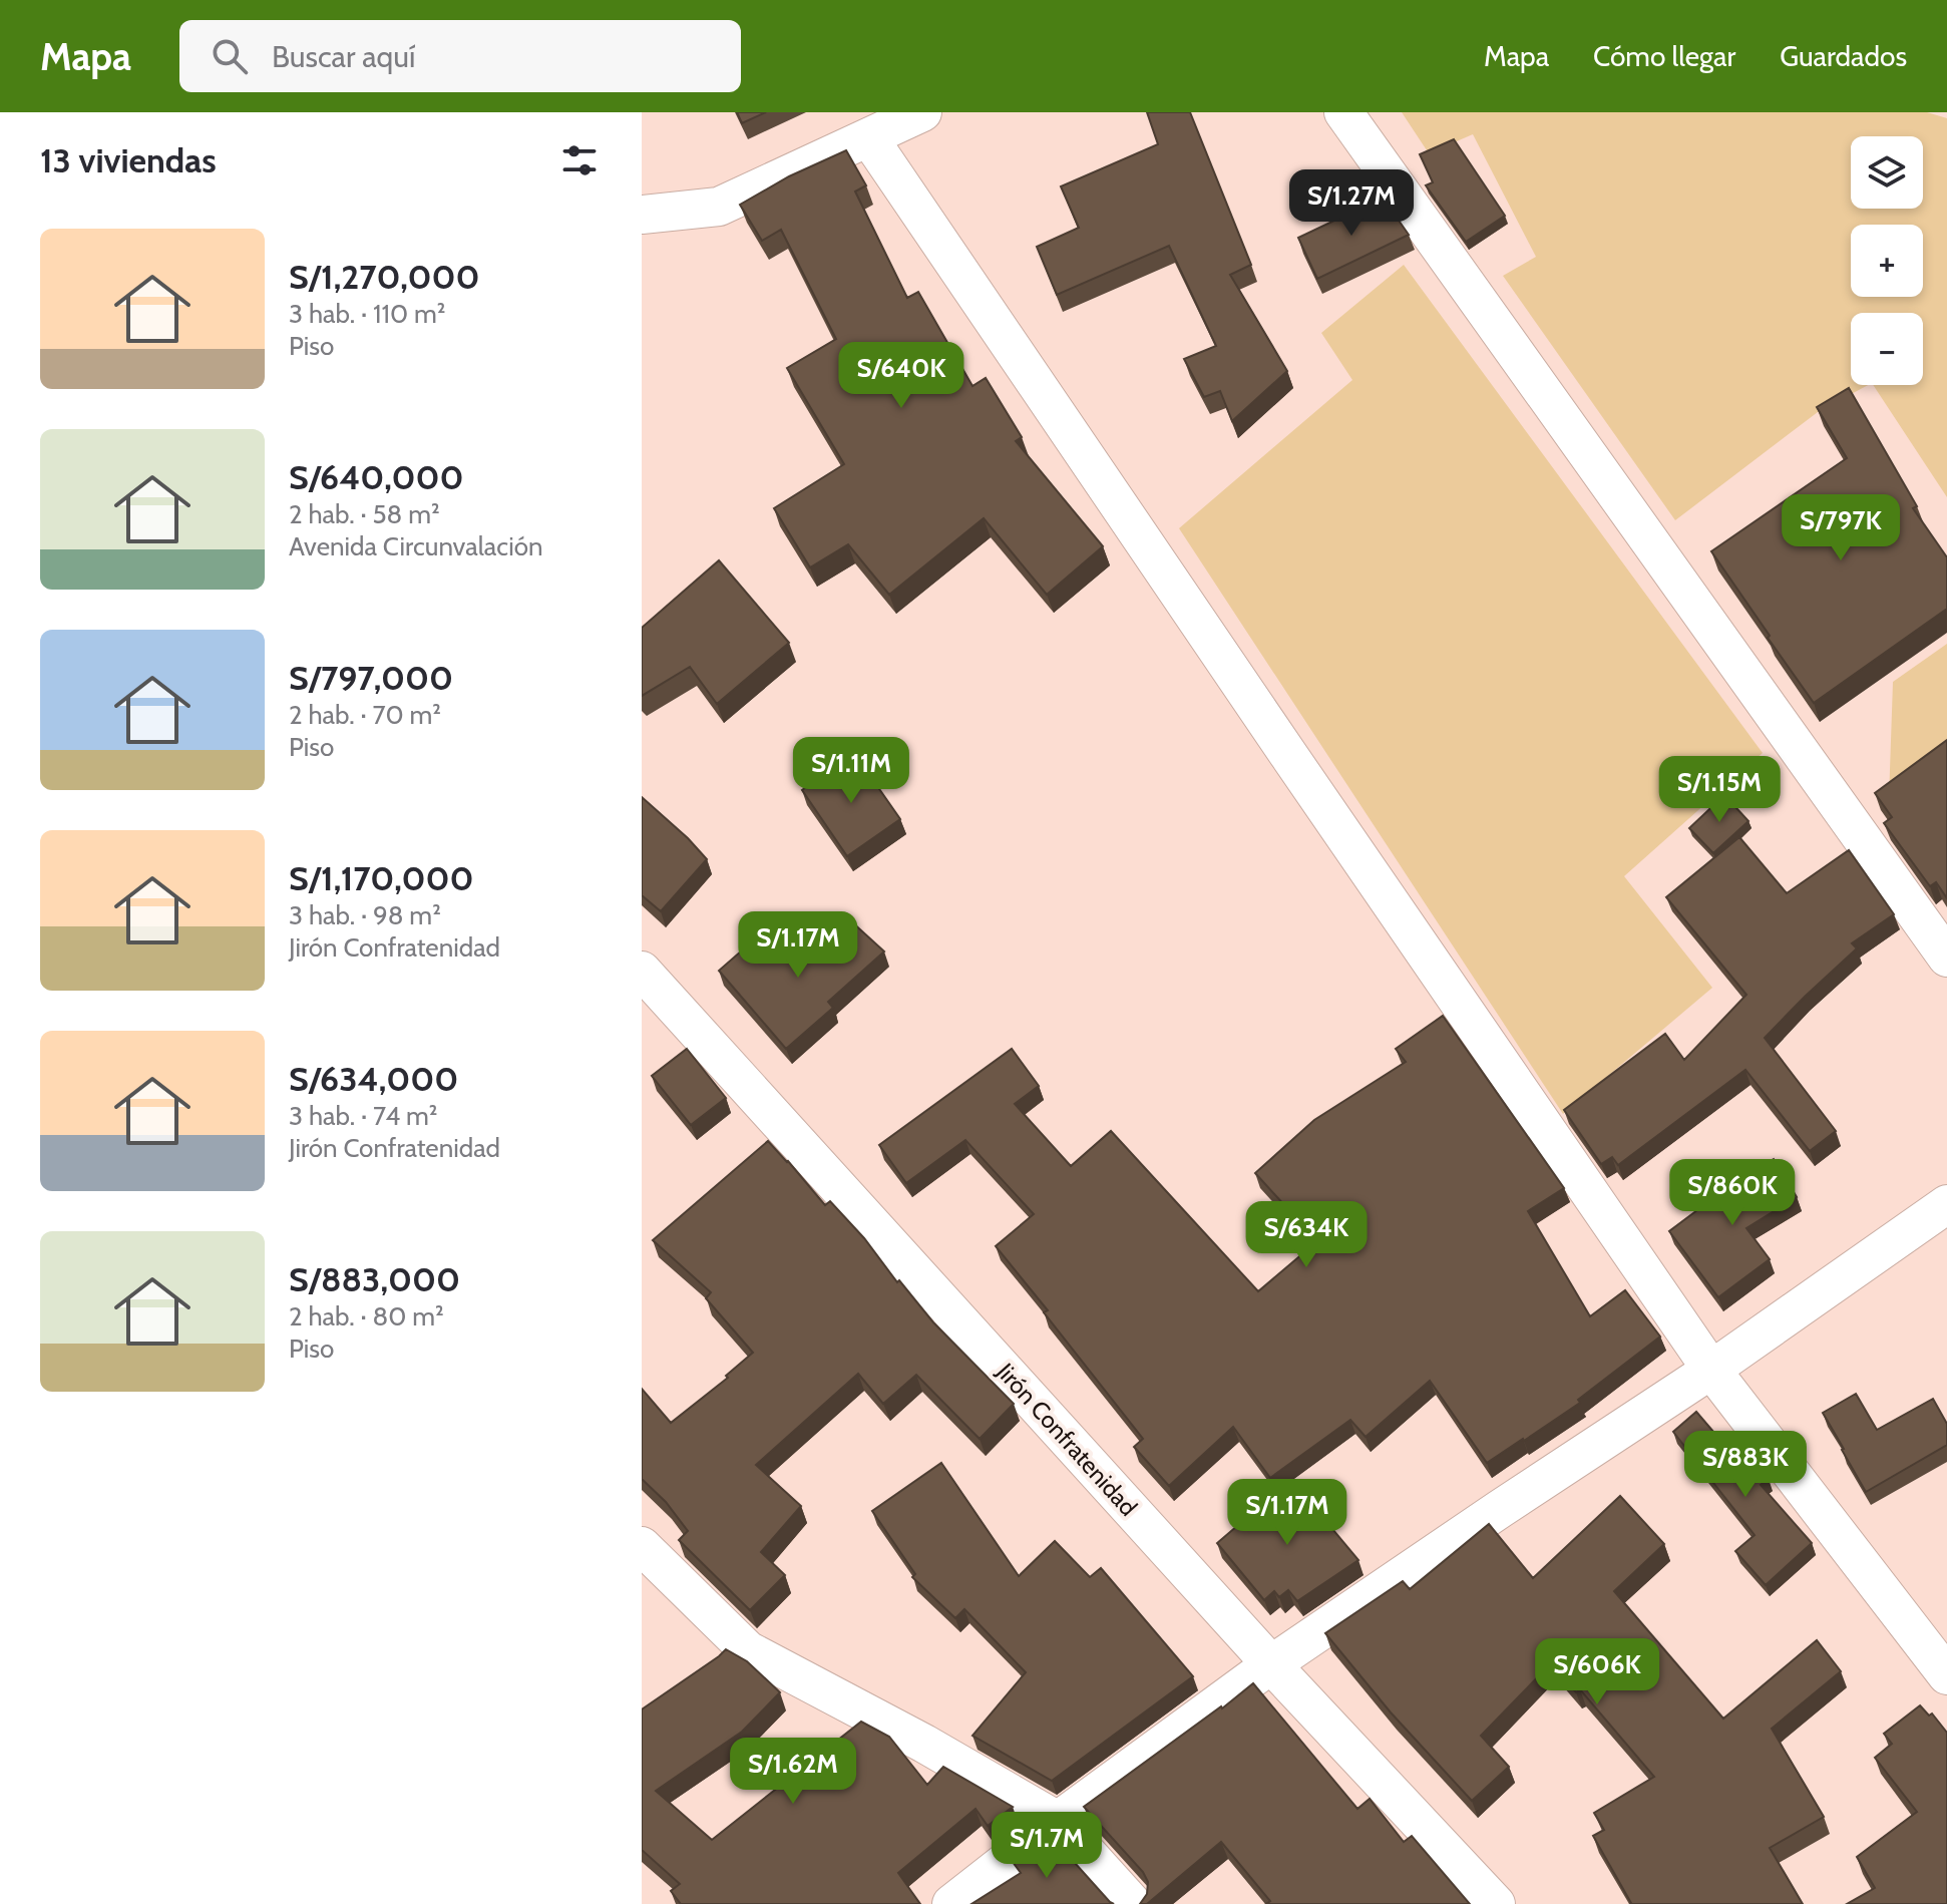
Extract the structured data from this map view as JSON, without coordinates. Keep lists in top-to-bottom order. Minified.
{"streets":{"street":["Jirón Confratenidad"]},"page":{"header":"Mapa","search":"Buscar aquí","nav":["Mapa","Cómo llegar","Guardados"],"heading":"13 viviendas","map_buttons":["+","−"],"price":["S/1.27M","S/640K","S/797K","S/1.11M","S/1.15M","S/1.17M","S/860K","S/634K","S/883K","S/1.17M","S/606K","S/1.62M","S/1.7M"],"list":[{"name":"S/1,270,000","note":"3 hab. · 110 m² · Piso"},{"name":"S/640,000","note":"2 hab. · 58 m² · Avenida Circunvalación"},{"name":"S/797,000","note":"2 hab. · 70 m² · Piso"},{"name":"S/1,170,000","note":"3 hab. · 98 m² · Jirón Confratenidad"},{"name":"S/634,000","note":"3 hab. · 74 m² · Jirón Confratenidad"},{"name":"S/883,000","note":"2 hab. · 80 m² · Piso"}]}}
